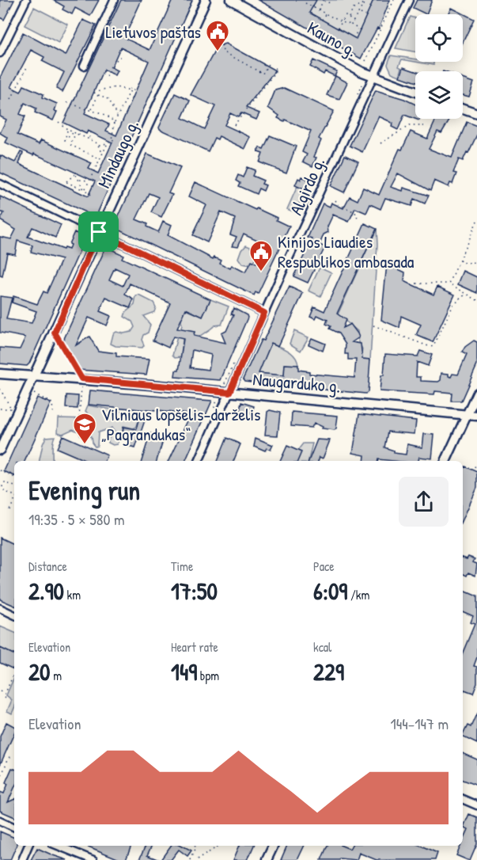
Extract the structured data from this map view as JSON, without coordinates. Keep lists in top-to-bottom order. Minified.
{"streets":{"main road":["Kauno g.","Mindaugo g.","Naugarduko g."],"street":["Algirdo g."]},"crossings":[["Kauno g.","Algirdo g."],["Mindaugo g.","Naugarduko g."],["Algirdo g.","Naugarduko g."]],"places":{"public building":["Lietuvos paštas","Kinijos Liaudies Respublikos ambasada"],"school or university":["Vilniaus lopšelis-darželis „Pagrandukas“"]},"page":{"heading":["Evening run","19:35 · 5 × 580 m"],"stats":[["Distance","2.90 km"],["Time","17:50"],["Pace","6:09 /km"],["Elevation","20 m"],["Heart rate","149 bpm"],["kcal","229"]],"chart":["Elevation","144–147 m"]}}
